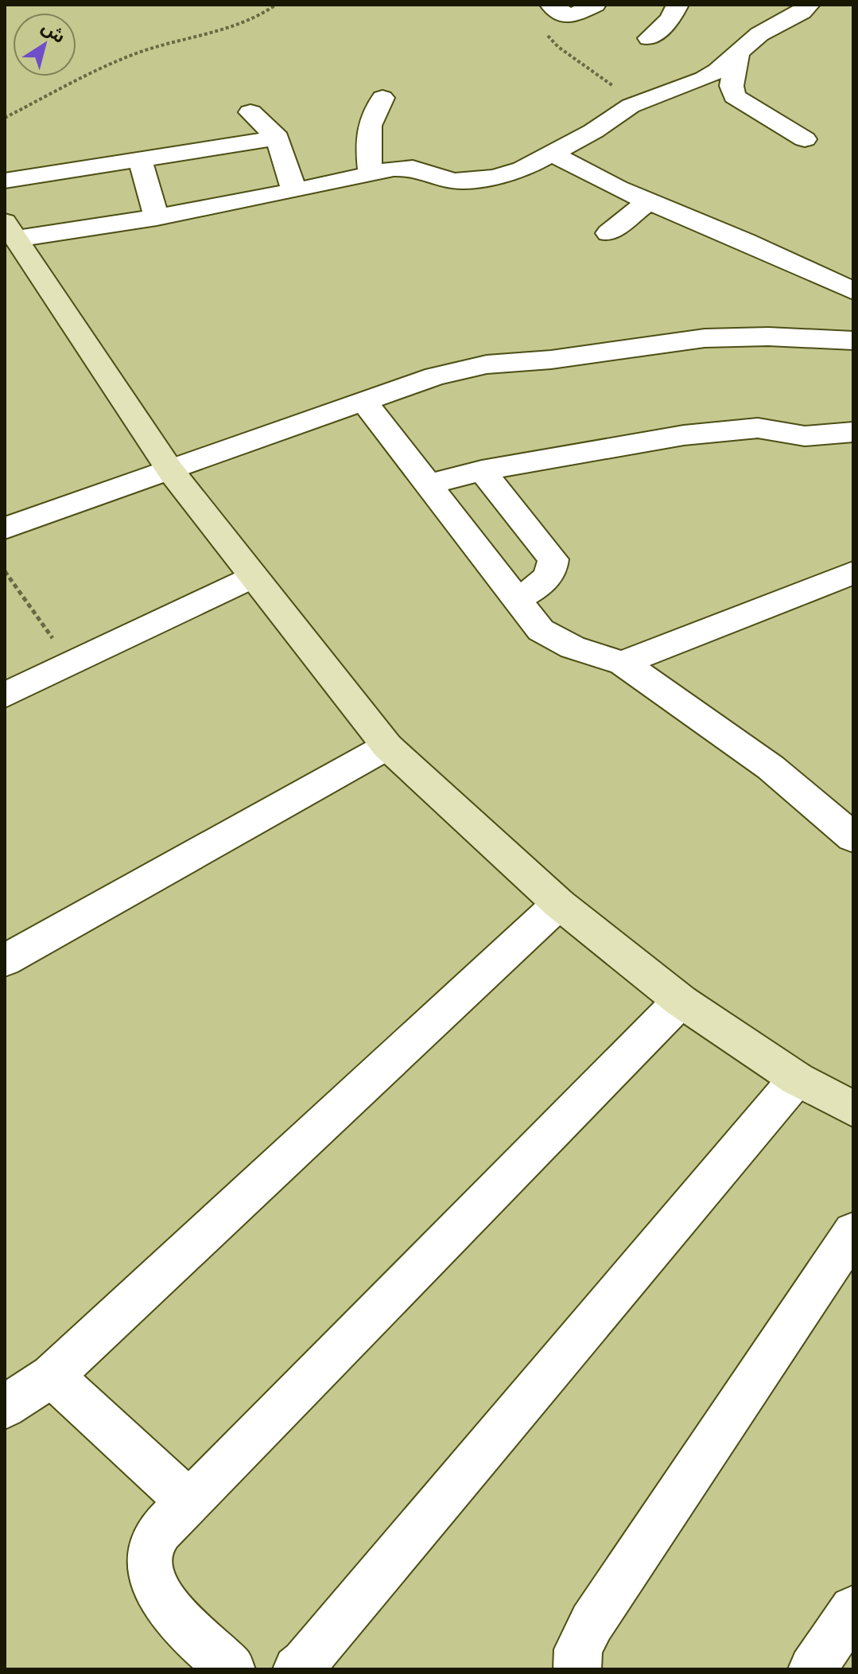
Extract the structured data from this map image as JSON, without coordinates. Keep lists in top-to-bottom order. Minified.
{"north":"top right"}
